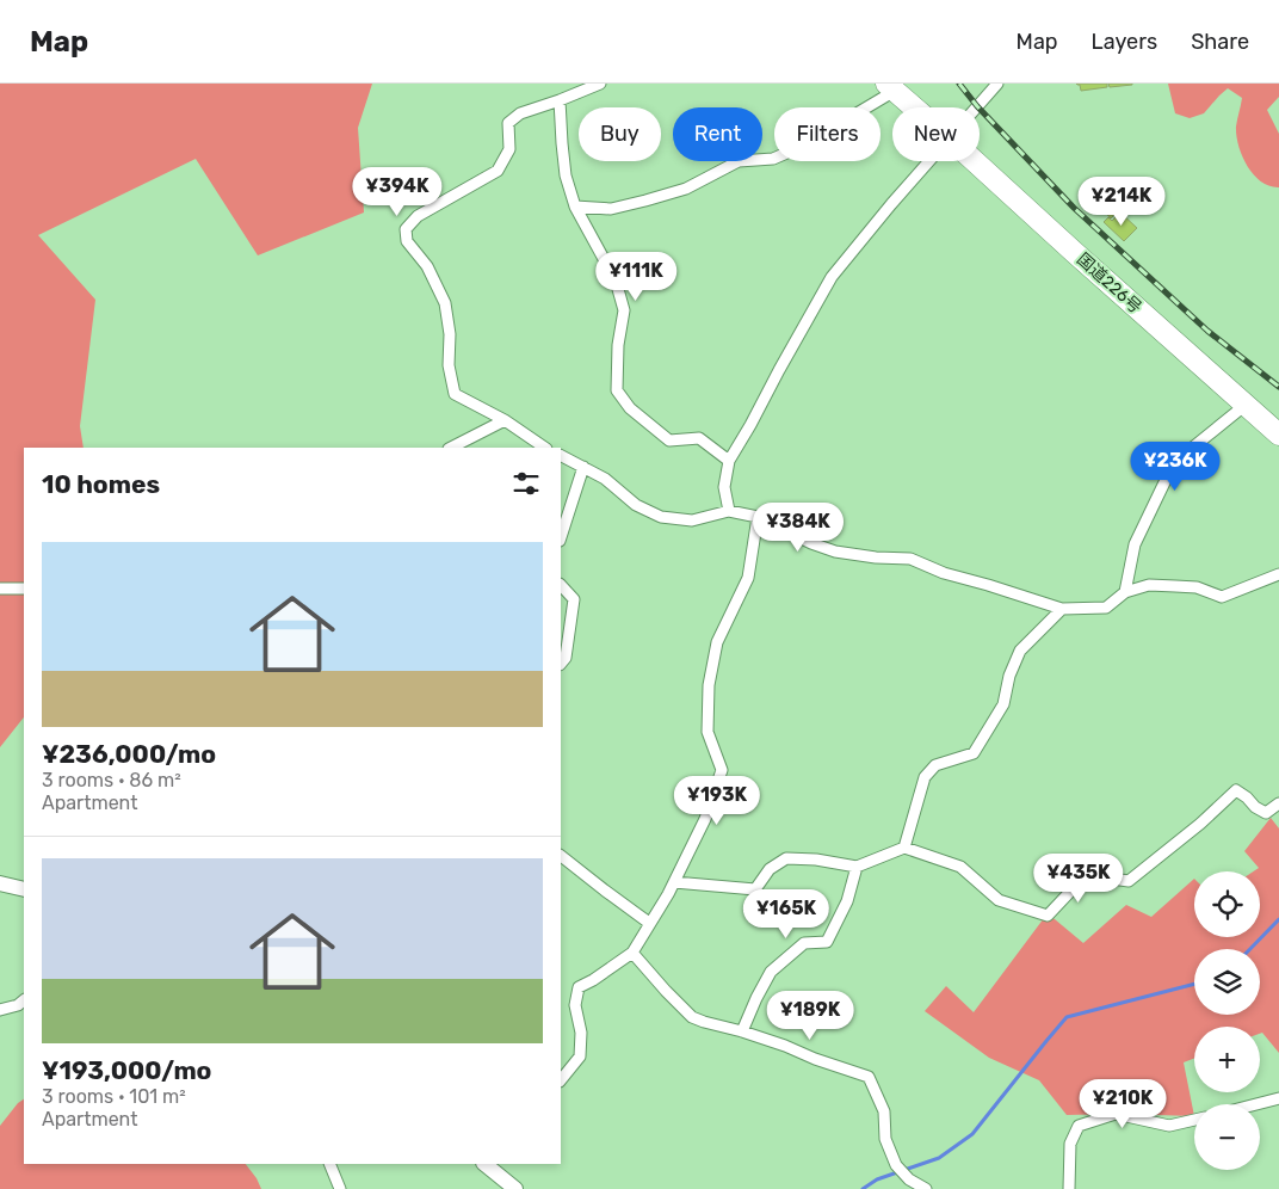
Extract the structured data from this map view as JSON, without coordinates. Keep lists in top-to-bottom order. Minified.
{"streets":{"highway":["国道226号"]},"page":{"header":"Map","nav":["Map","Layers","Share"],"chip":["Buy","Rent","Filters","New"],"price":["¥394K","¥214K","¥111K","¥236K","¥384K","¥193K","¥435K","¥165K","¥189K","¥210K"],"heading":"10 homes","list":[{"name":"¥236,000/mo","note":"3 rooms · 86 m² · Apartment"},{"name":"¥193,000/mo","note":"3 rooms · 101 m² · Apartment"}],"map_buttons":["+","−"]}}
